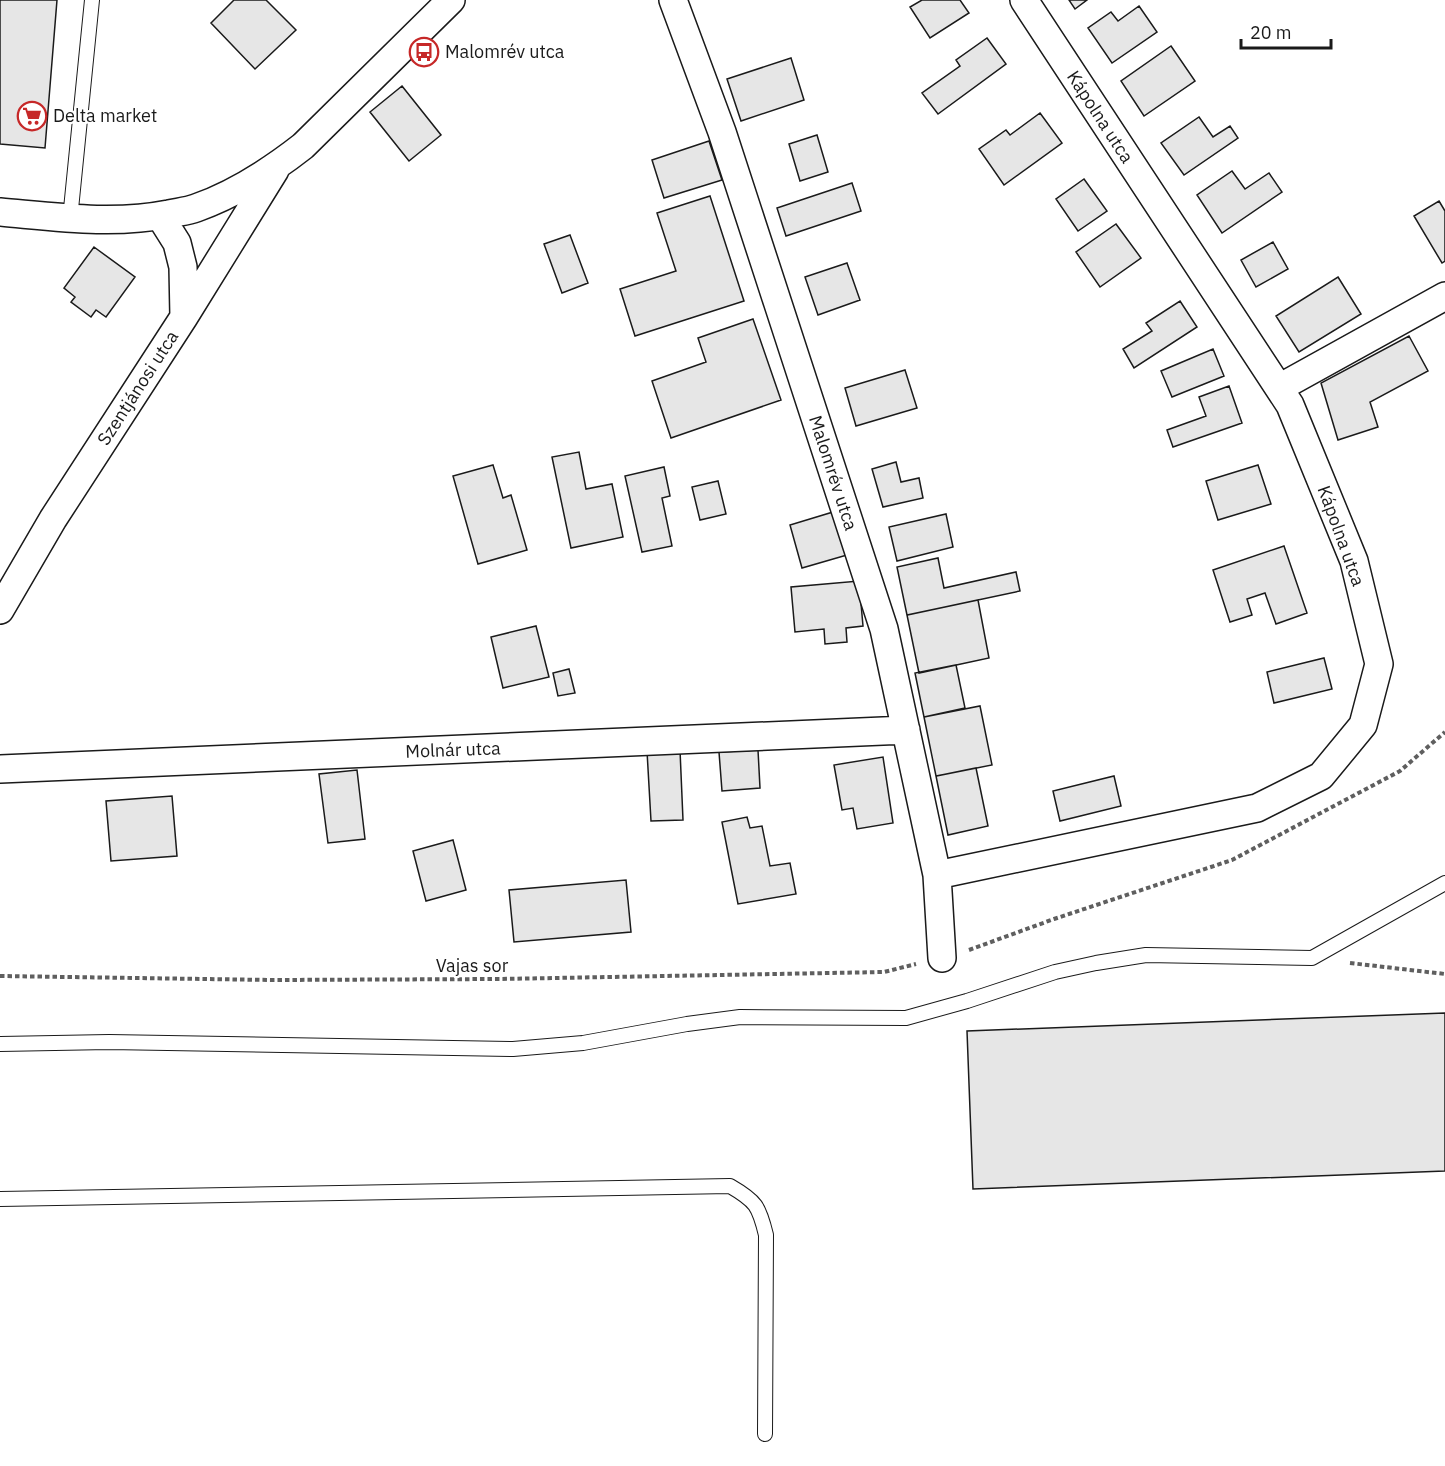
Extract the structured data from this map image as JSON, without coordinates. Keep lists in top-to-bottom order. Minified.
{"streets":{"street":["Kápolna utca","Szentjánosi utca","Malomrév utca","Molnár utca"],"path":["Vajas sor"]},"crossings":[["Kápolna utca","Malomrév utca"],["Malomrév utca","Molnár utca"],["Malomrév utca","Vajas sor"]],"places":{"bus stop":["Malomrév utca"],"supermarket":["Delta market"]},"scale_bar":"20 m"}
